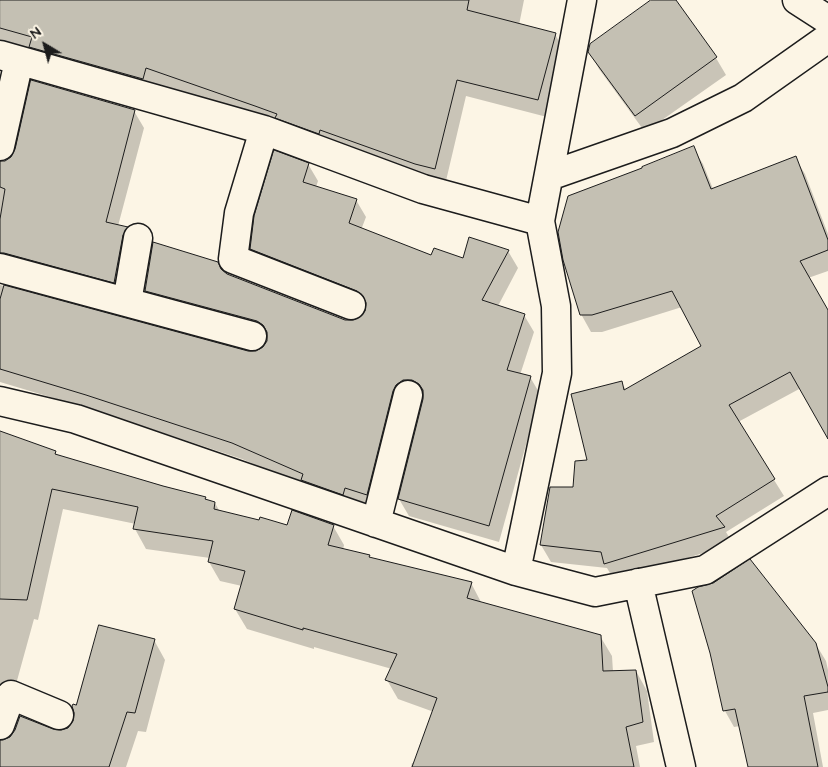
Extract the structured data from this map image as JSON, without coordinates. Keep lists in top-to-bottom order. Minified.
{"north":"top left"}
